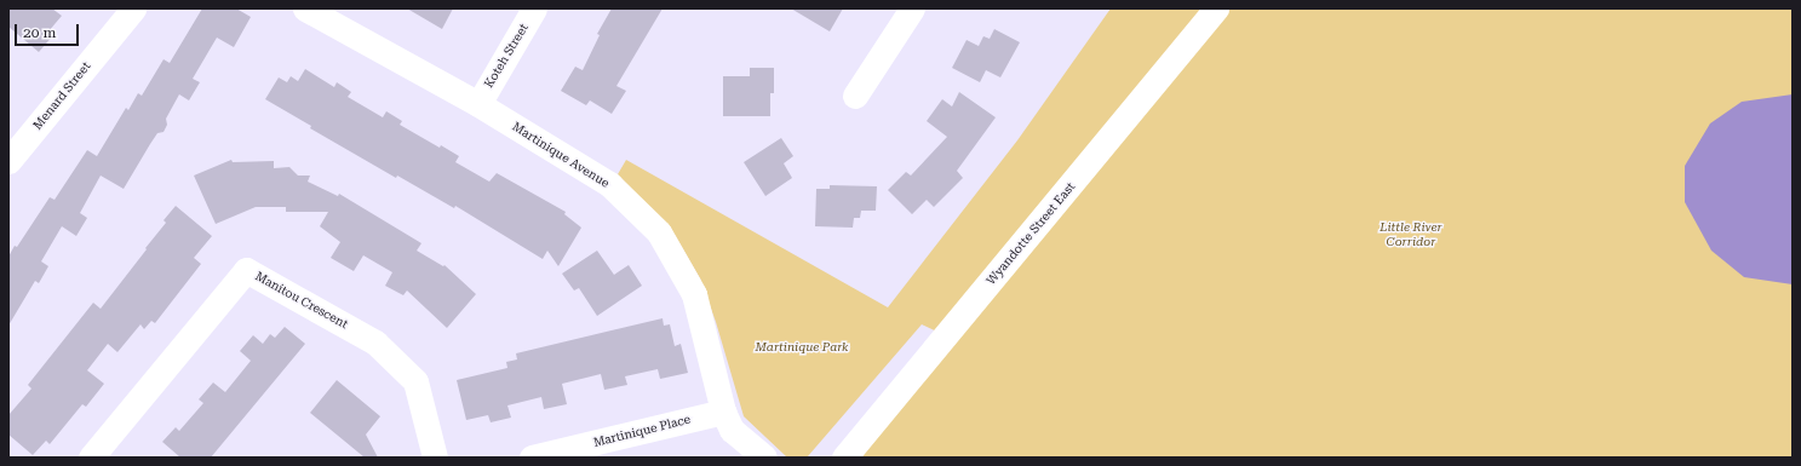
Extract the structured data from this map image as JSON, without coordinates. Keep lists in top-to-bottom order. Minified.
{"streets":{"street":["Koteh Street","Menard Street","Martinique Avenue","Wyandotte Street East","Manitou Crescent","Martinique Place"]},"crossings":[["Koteh Street","Martinique Avenue"],["Martinique Avenue","Martinique Place"]],"parks":["Little River Corridor","Martinique Park"],"scale_bar":"20 m"}
